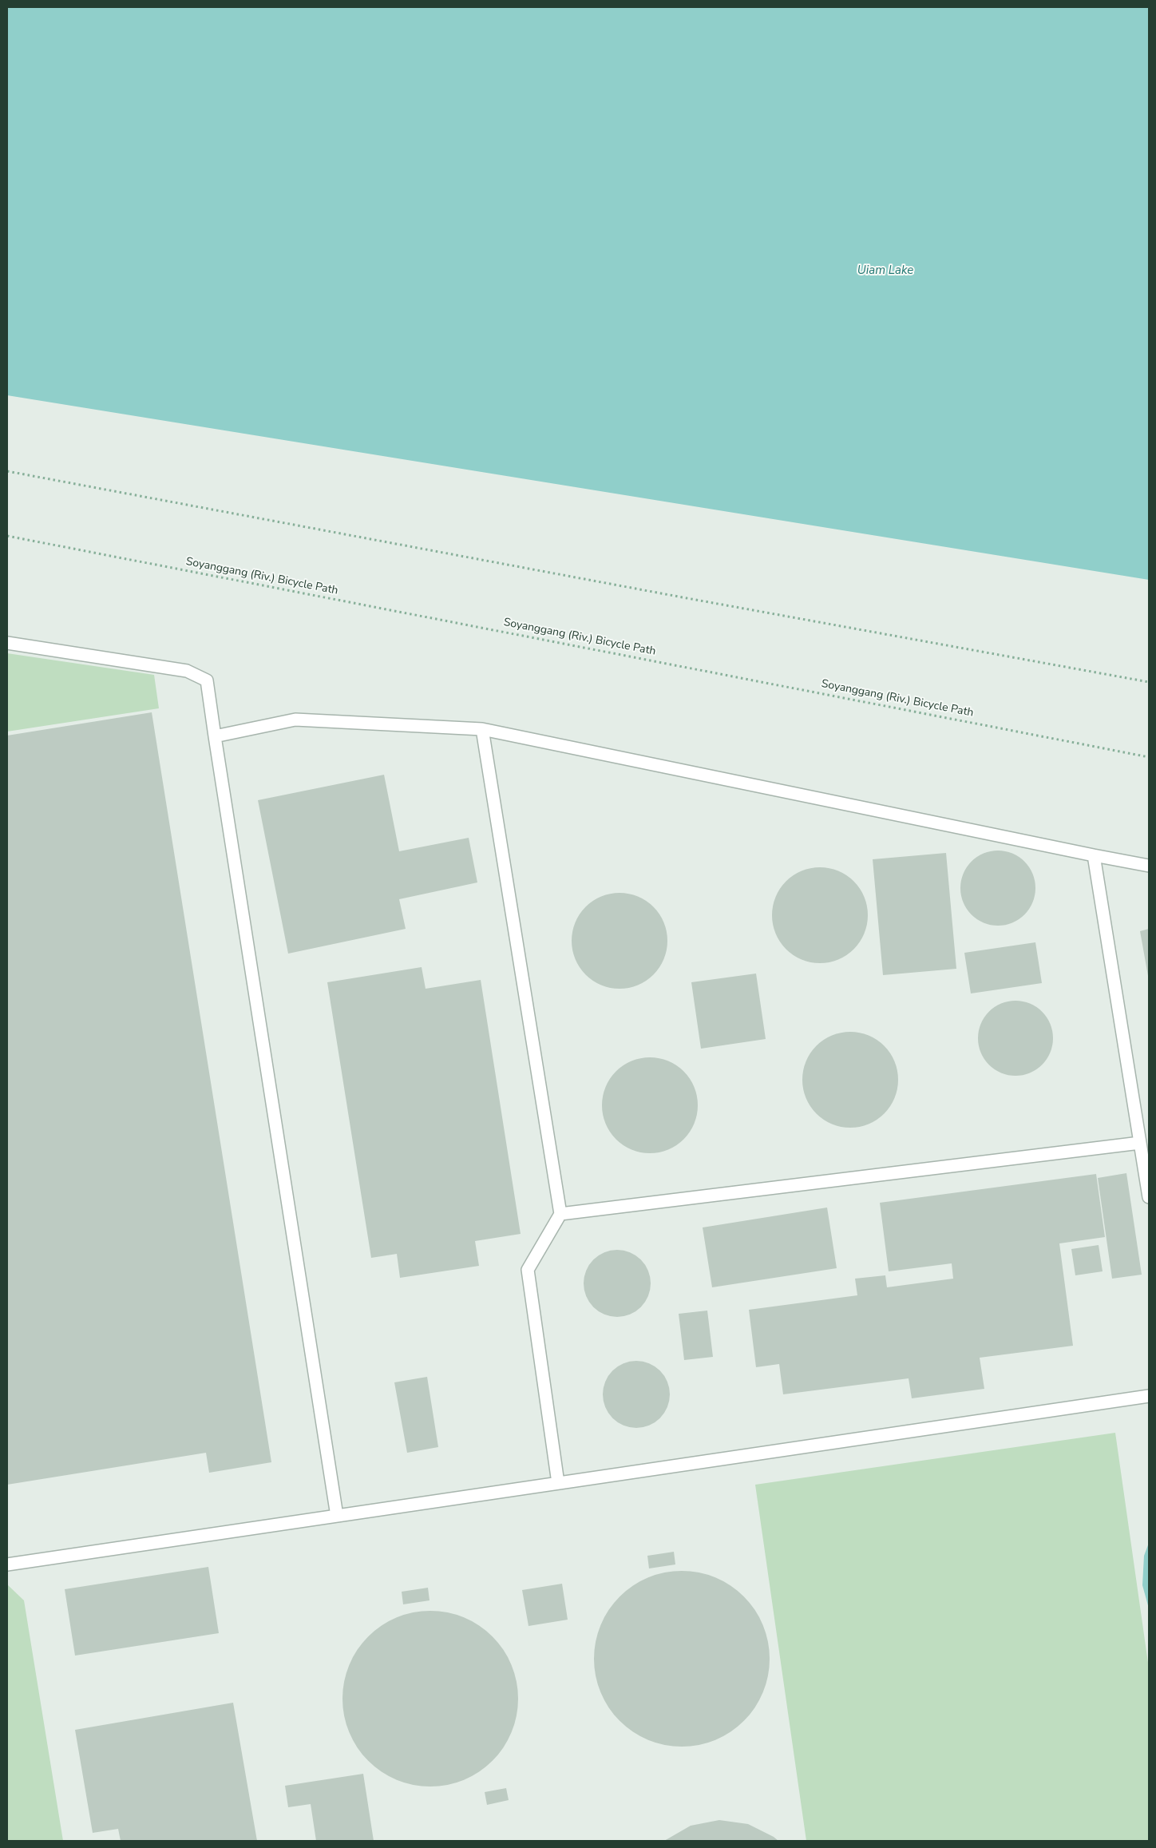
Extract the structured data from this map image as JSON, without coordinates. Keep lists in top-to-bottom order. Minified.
{"streets":{"path":["Soyanggang (Riv.) Bicycle Path"]},"water":["Uiam Lake"]}
